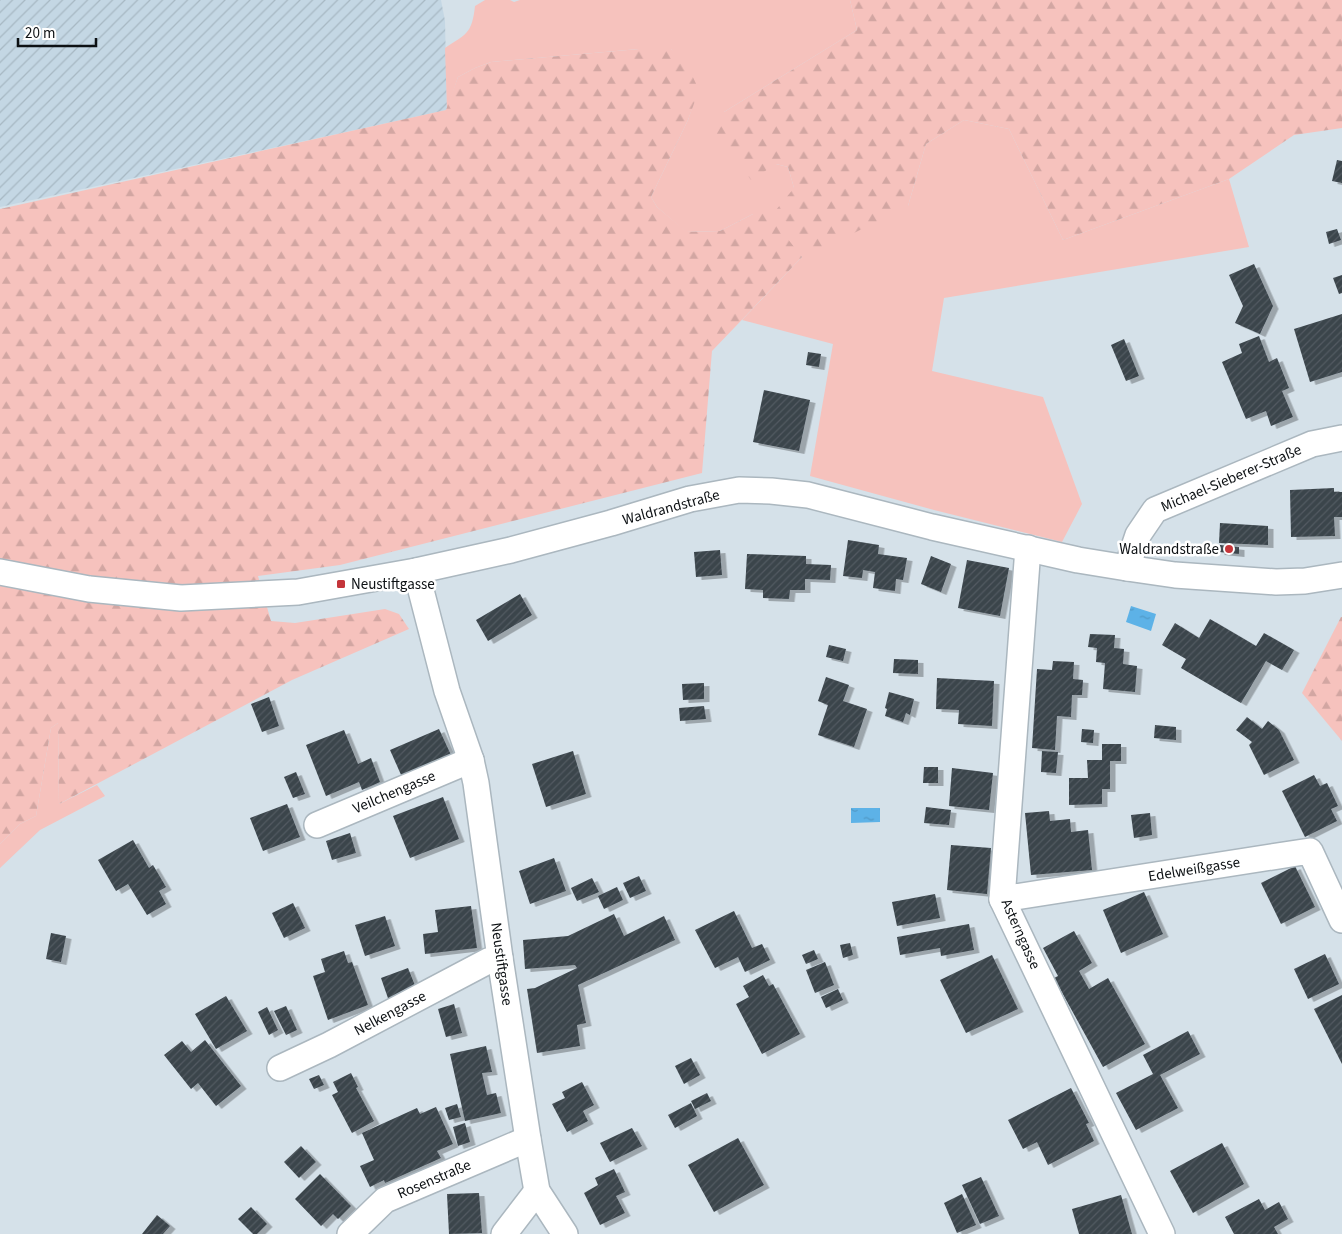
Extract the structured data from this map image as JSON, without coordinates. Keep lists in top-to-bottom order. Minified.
{"streets":{"street":["Michael-Sieberer-Straße","Waldrandstraße","Veilchengasse","Edelweißgasse","Asterngasse","Neustiftgasse","Nelkengasse","Rosenstraße"]},"crossings":[["Michael-Sieberer-Straße","Waldrandstraße"],["Waldrandstraße","Asterngasse"],["Waldrandstraße","Neustiftgasse"],["Veilchengasse","Neustiftgasse"],["Edelweißgasse","Asterngasse"],["Neustiftgasse","Nelkengasse"],["Neustiftgasse","Rosenstraße"]],"places":{"other":["Waldrandstraße"],"transit":["Neustiftgasse"]},"scale_bar":"20 m"}
